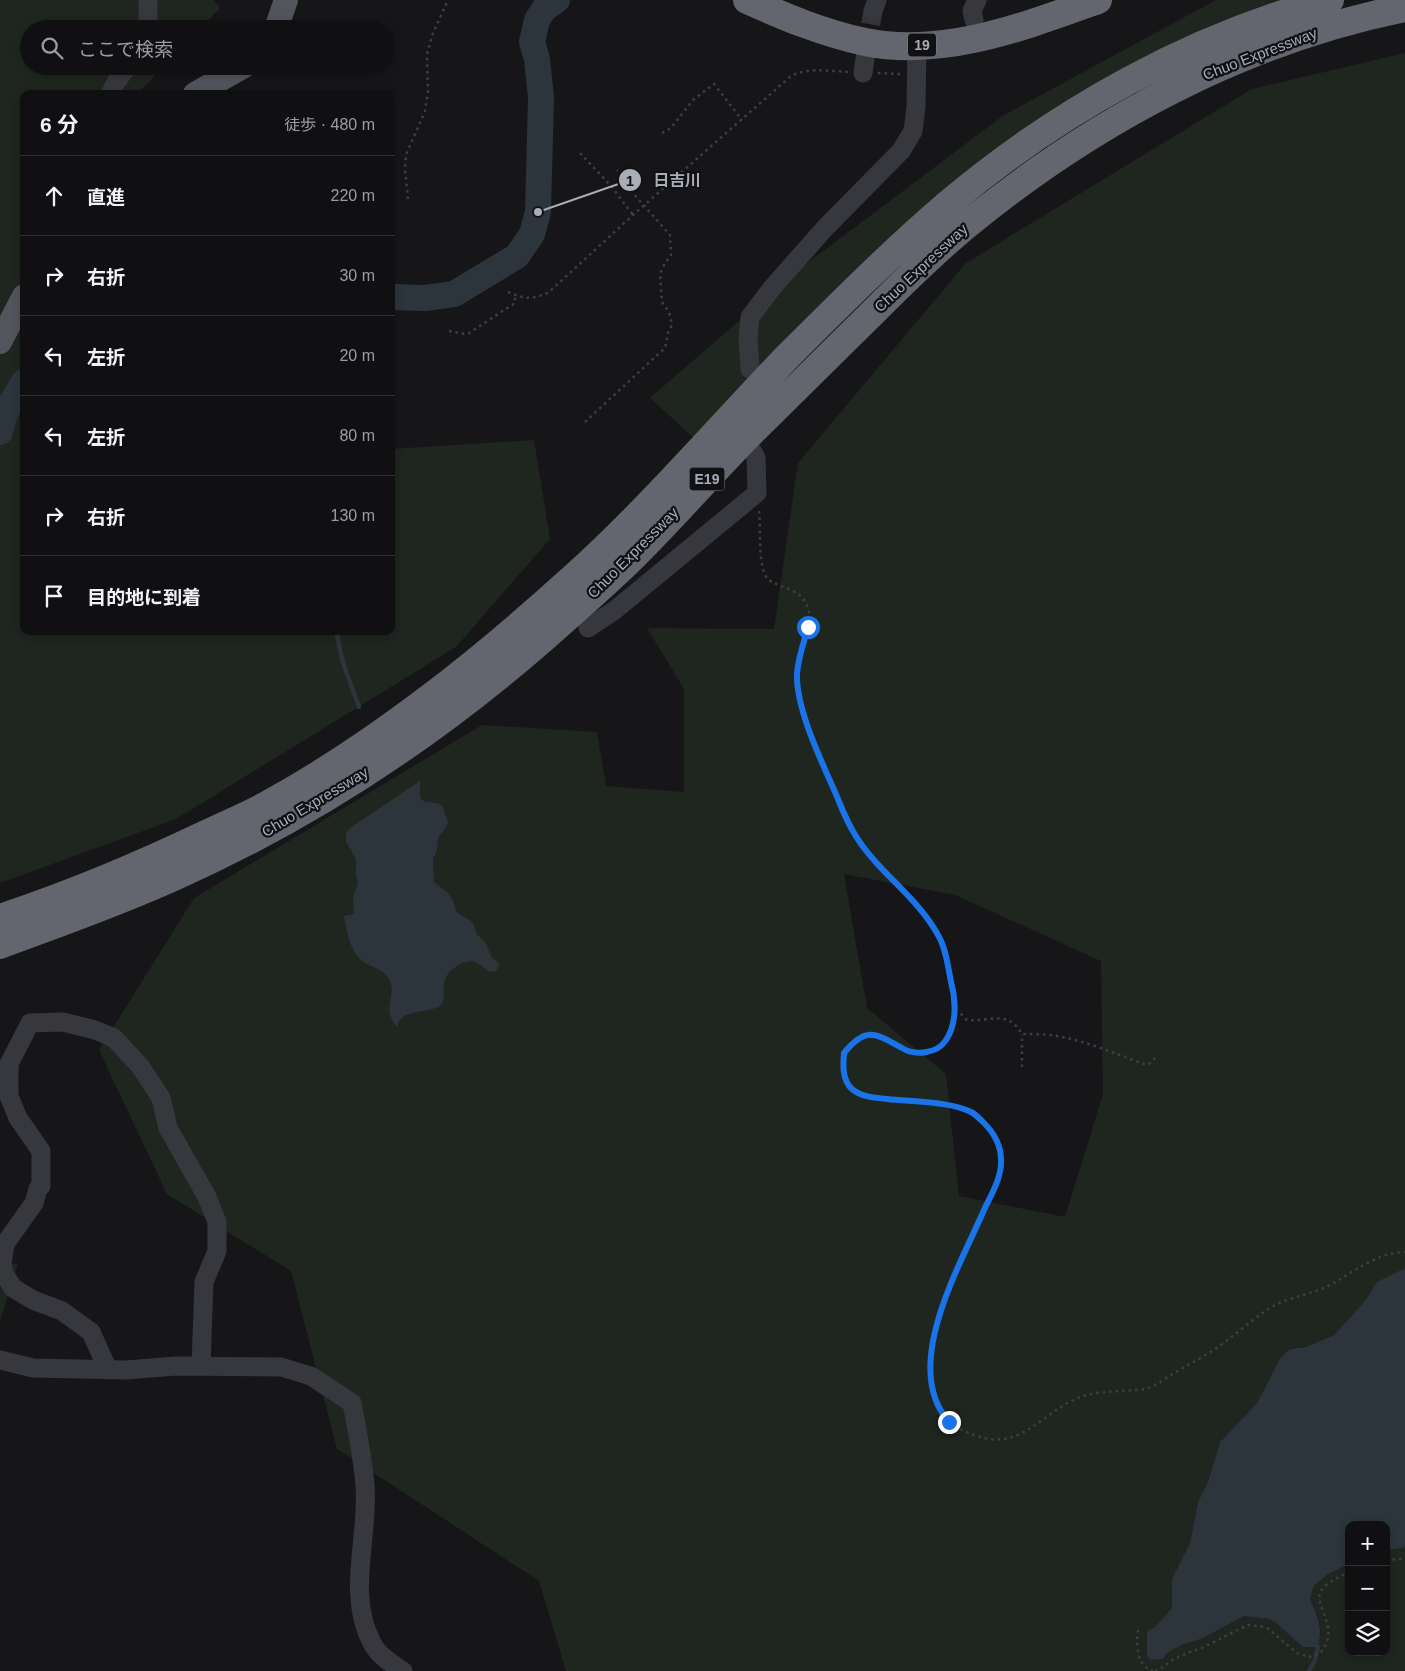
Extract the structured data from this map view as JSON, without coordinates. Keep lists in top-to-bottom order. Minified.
{"streets":{"highway":["19","Chuo Expressway","E19"]},"places":["日吉川"],"page":{"search":"ここで検索","heading":["6 分","徒歩 · 480 m"],"list":[["直進","220 m"],["右折","30 m"],["左折","20 m"],["左折","80 m"],["右折","130 m"],"目的地に到着"],"map_buttons":["+","−"]}}
